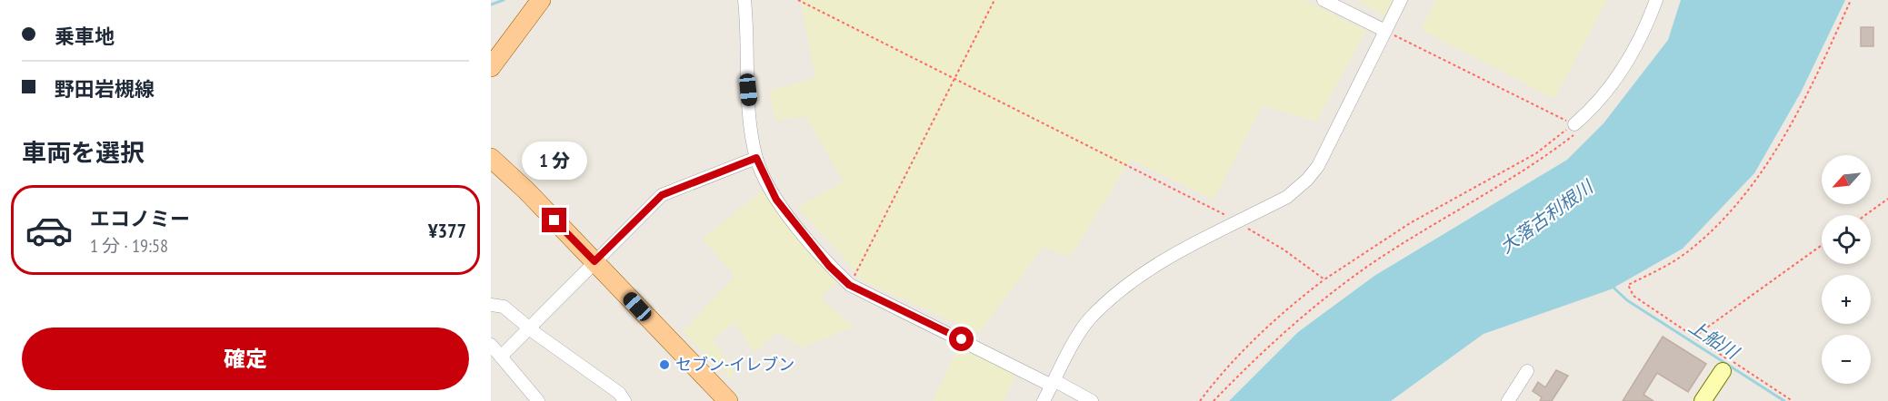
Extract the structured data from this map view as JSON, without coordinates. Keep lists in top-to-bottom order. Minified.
{"water":["大落古利根川","上船川"],"places":["セブン-イレブン"],"north":"bottom left","page":{"banner":["乗車地","野田岩槻線"],"heading":"車両を選択","bubble":"1 分","map_buttons":["+","−"],"list":[{"name":"エコノミー","note":"1 分 · 19:58","value":"¥377"}],"buttons":"確定"}}
